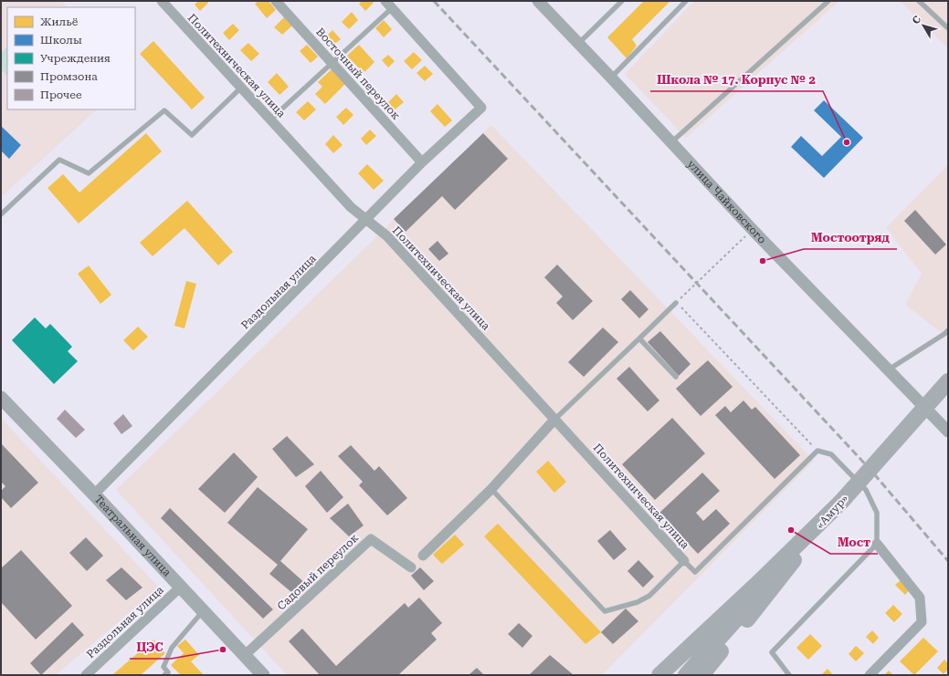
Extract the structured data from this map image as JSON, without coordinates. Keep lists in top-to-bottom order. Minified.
{"streets":{"highway":["«Амур»"],"main road":["Театральная улица"],"street":["Политехническая улица","Восточный переулок","улица Чайковского","Раздольная улица","Садовый переулок"]},"crossings":[["Политехническая улица","Раздольная улица"],["Восточный переулок","Раздольная улица"],["Раздольная улица","Театральная улица"],["Театральная улица","Садовый переулок"]],"places":["Школа № 17. Корпус № 2","Мостоотряд","Мост","ЦЭС"],"legend":["Жильё","Школы","Учреждения","Промзона","Прочее"],"north":"top left"}
